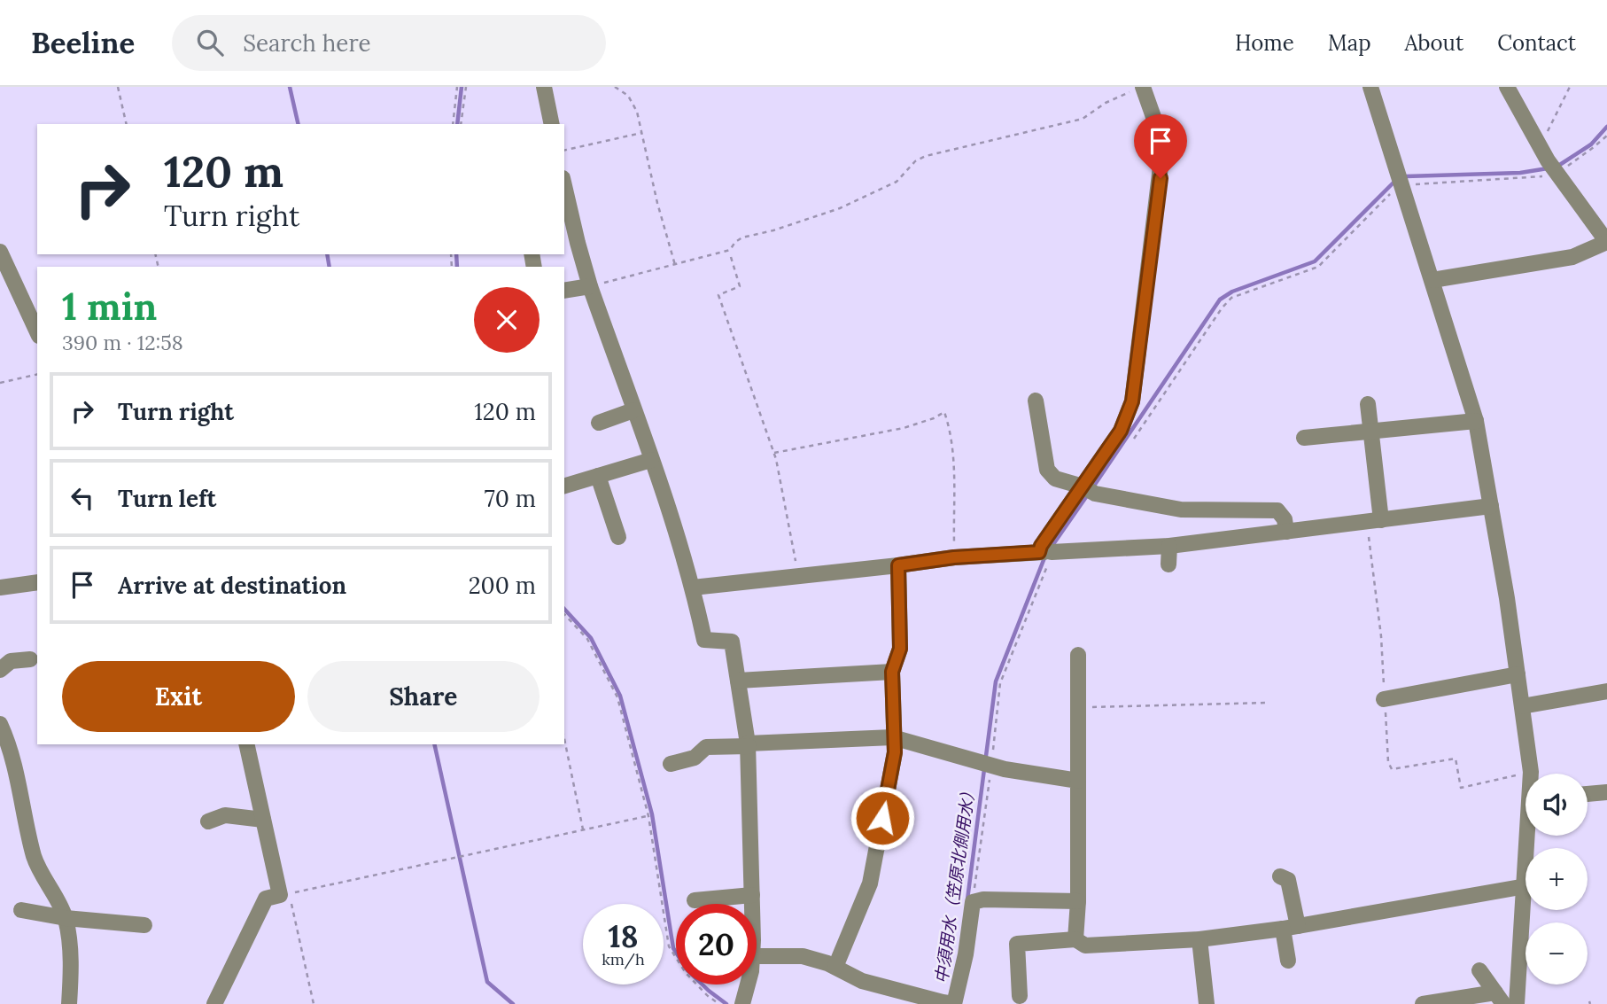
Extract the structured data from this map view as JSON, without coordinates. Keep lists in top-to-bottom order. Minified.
{"water":["中須用水（笠原北側用水）"],"page":{"header":"Beeline","search":"Search here","nav":["Home","Map","About","Contact"],"turn":["120 m","Turn right"],"heading":["1 min","390 m · 12:58"],"list":[{"name":"Turn right","value":"120 m"},{"name":"Turn left","value":"70 m"},{"name":"Arrive at destination","value":"200 m"}],"buttons":["Exit","Share"],"map_buttons":["+","−"],"speed":"18 km/h","limit":"20"}}
